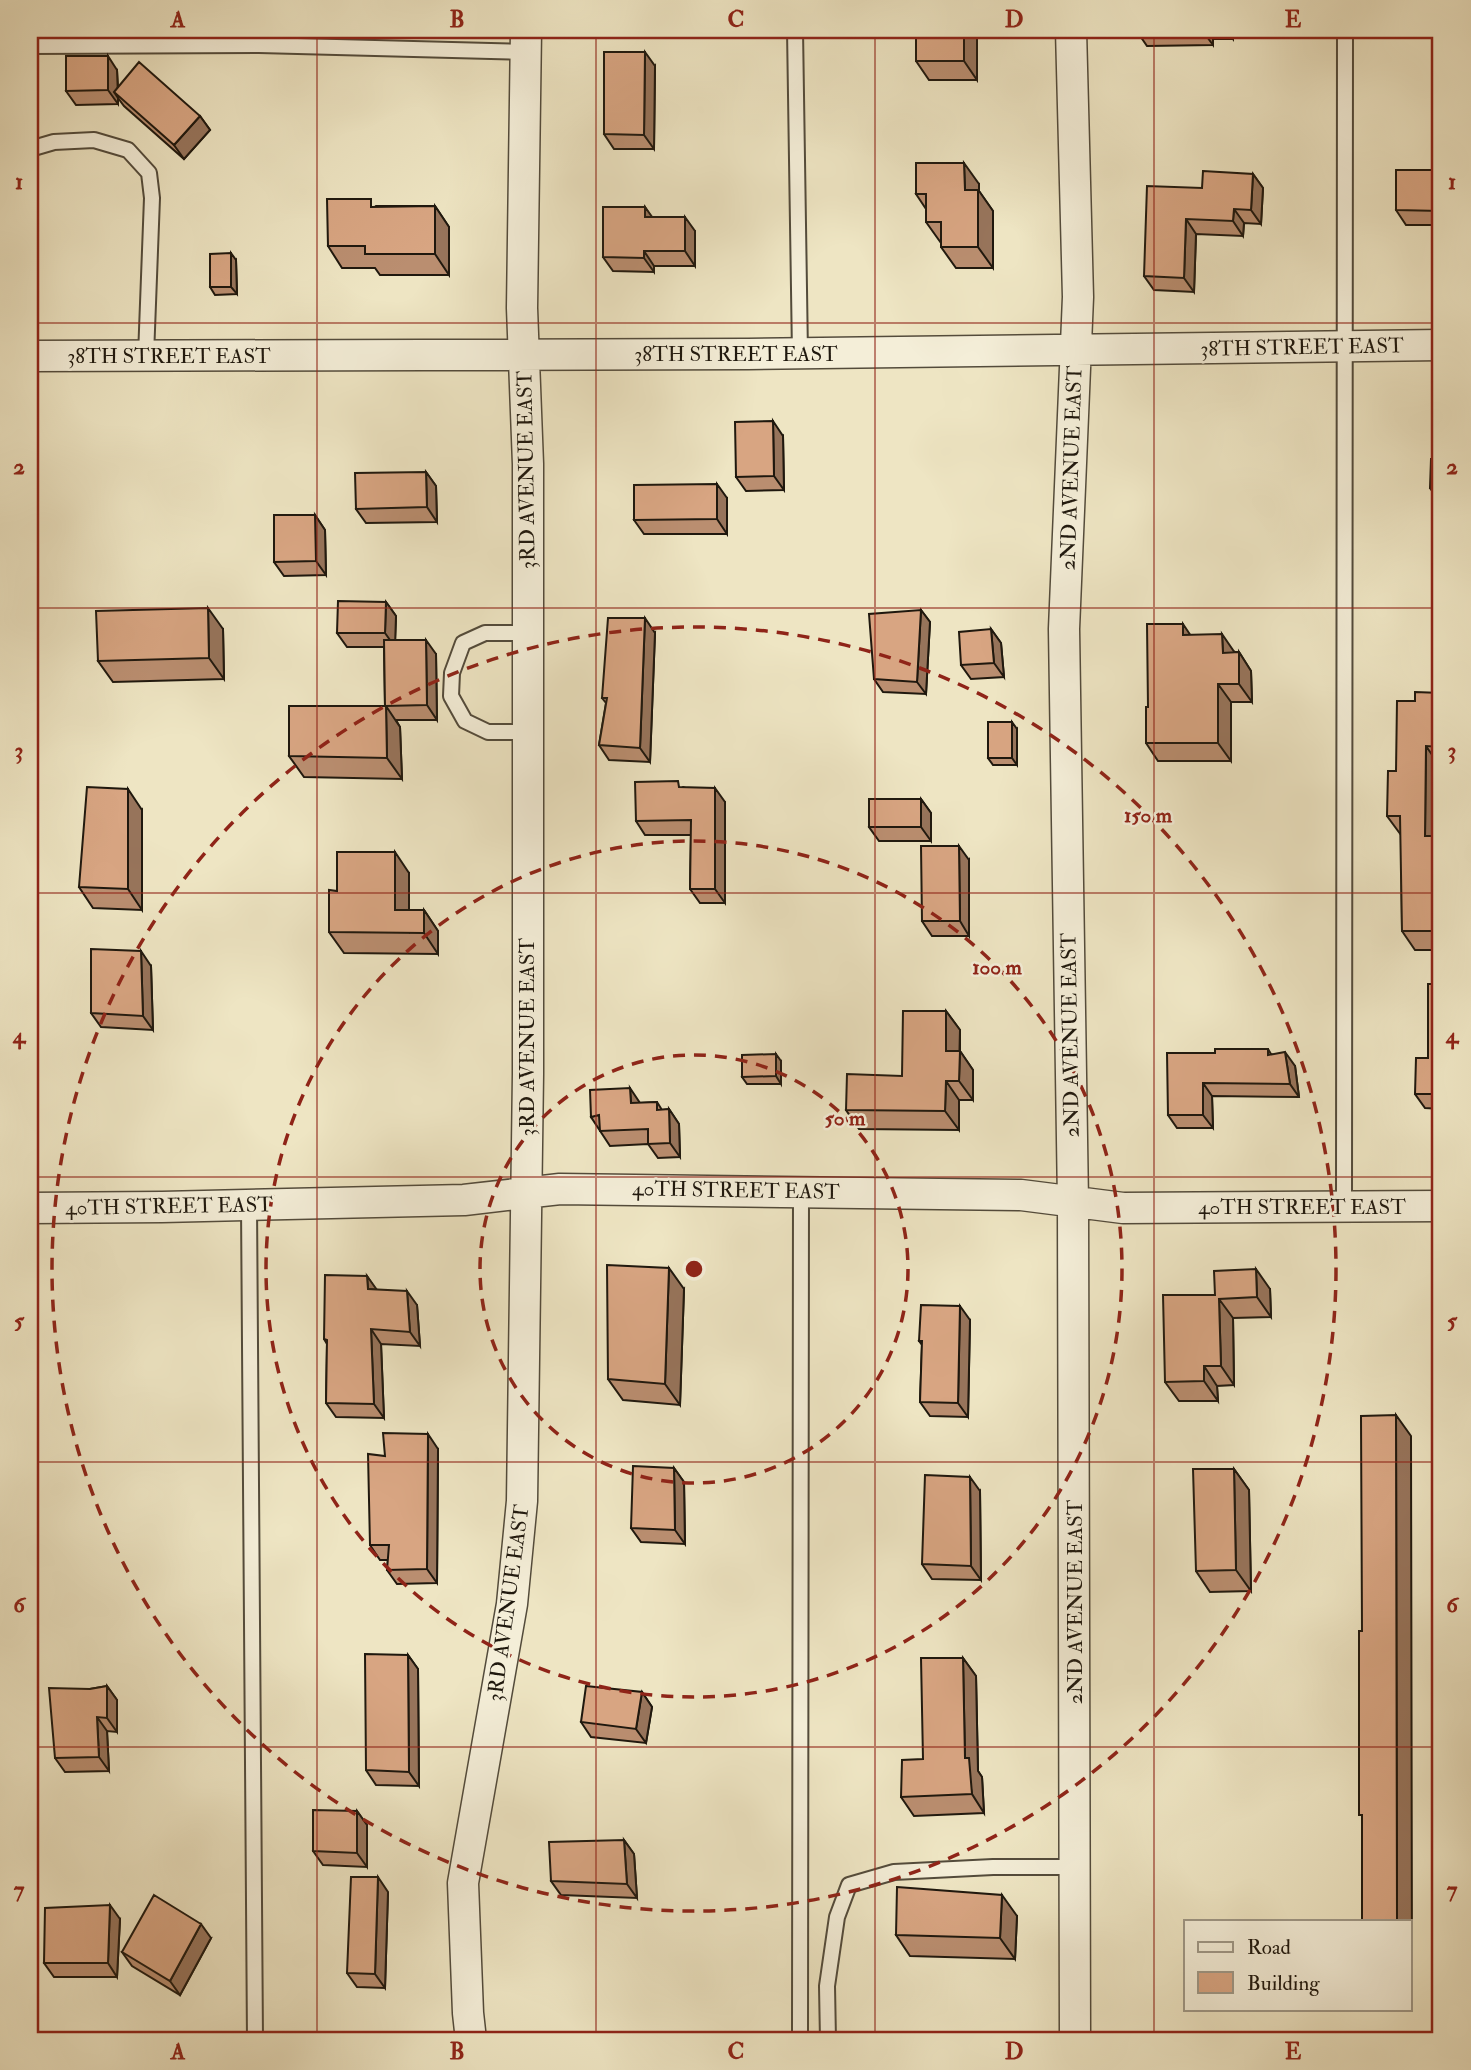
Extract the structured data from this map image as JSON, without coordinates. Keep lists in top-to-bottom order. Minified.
{"streets":{"street":["38TH STREET EAST","2ND AVENUE EAST","3RD AVENUE EAST","40TH STREET EAST"]},"crossings":[["38TH STREET EAST","2ND AVENUE EAST"],["38TH STREET EAST","3RD AVENUE EAST"],["2ND AVENUE EAST","40TH STREET EAST"],["3RD AVENUE EAST","40TH STREET EAST"]],"legend":["Road","Building"],"grid":{"columns":["A","B","C","D","E"],"rows":["1","2","3","4","5","6","7"]},"rings":["150 m","100 m","50 m"]}
